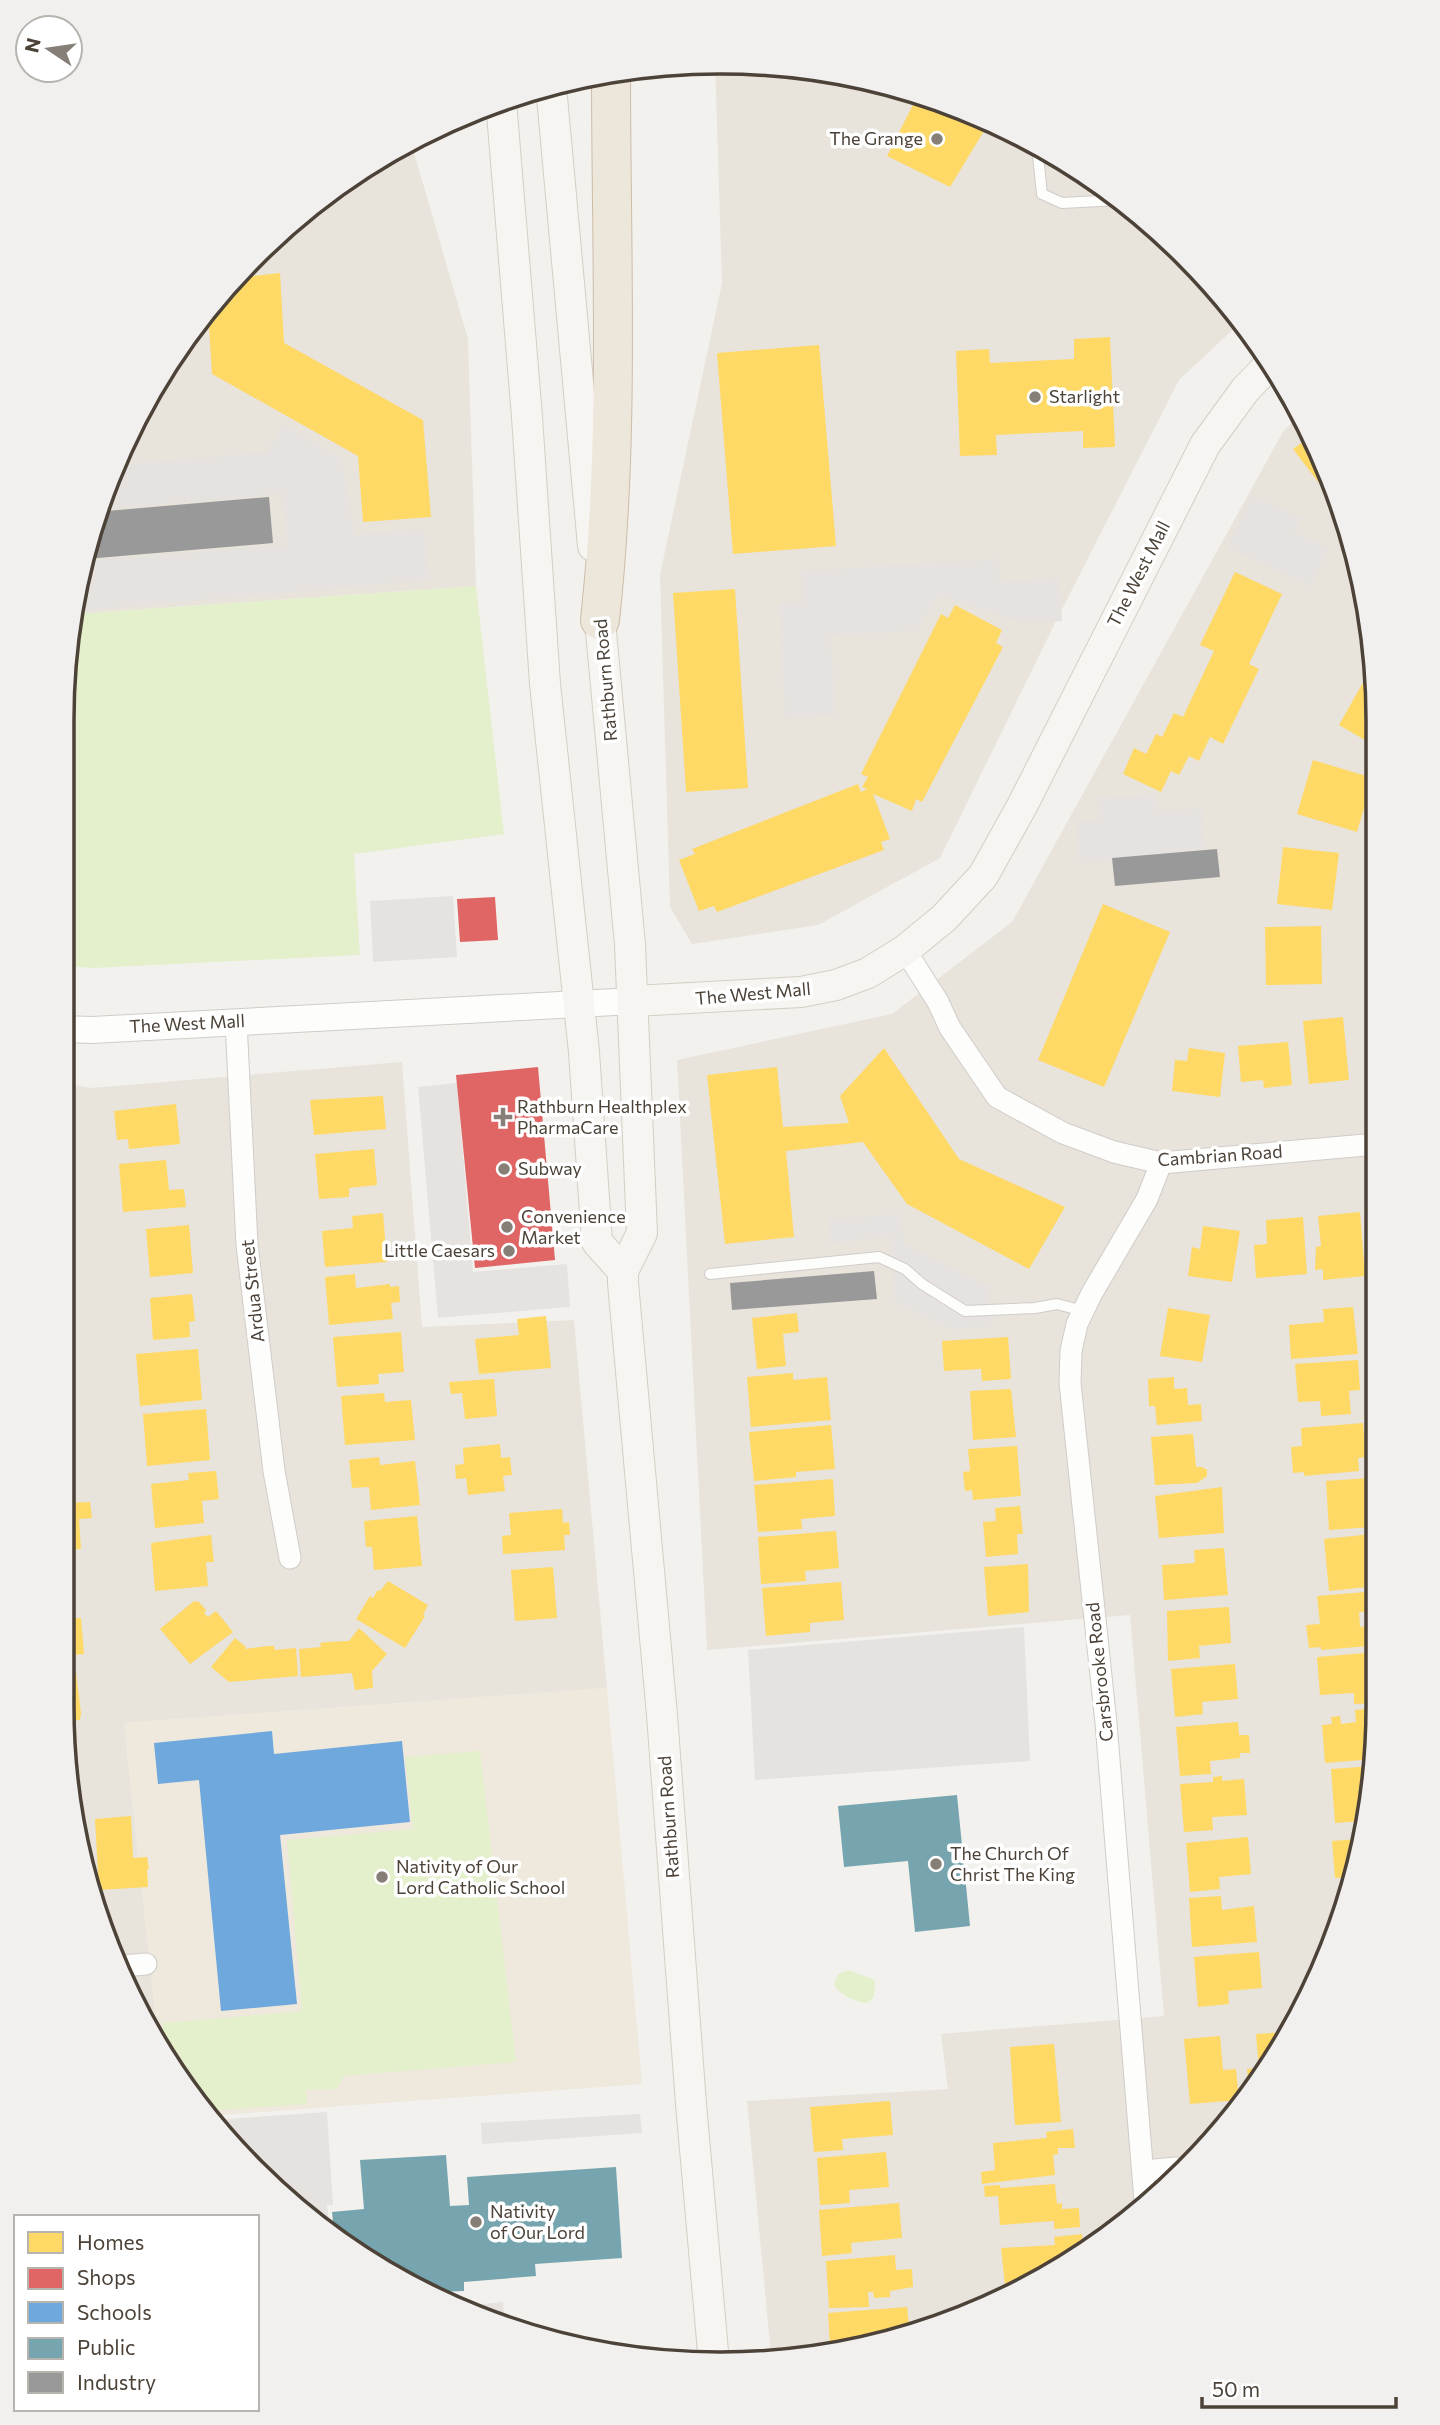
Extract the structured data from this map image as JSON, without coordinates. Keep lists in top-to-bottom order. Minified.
{"streets":{"main road":["The West Mall","Rathburn Road"],"street":["Cambrian Road","Ardua Street","Carsbrooke Road"]},"crossings":[["The West Mall","Rathburn Road"],["The West Mall","Cambrian Road"],["The West Mall","Ardua Street"],["Cambrian Road","Carsbrooke Road"]],"places":{"other":["The Grange","Starlight","Subway","Convenience Market","Little Caesars","The Church Of Christ The King","Nativity of Our Lord Catholic School","Nativity of Our Lord"],"health":["Rathburn Healthplex PharmaCare"]},"legend":["Homes","Shops","Schools","Public","Industry"],"scale_bar":"50 m","north":"left"}
